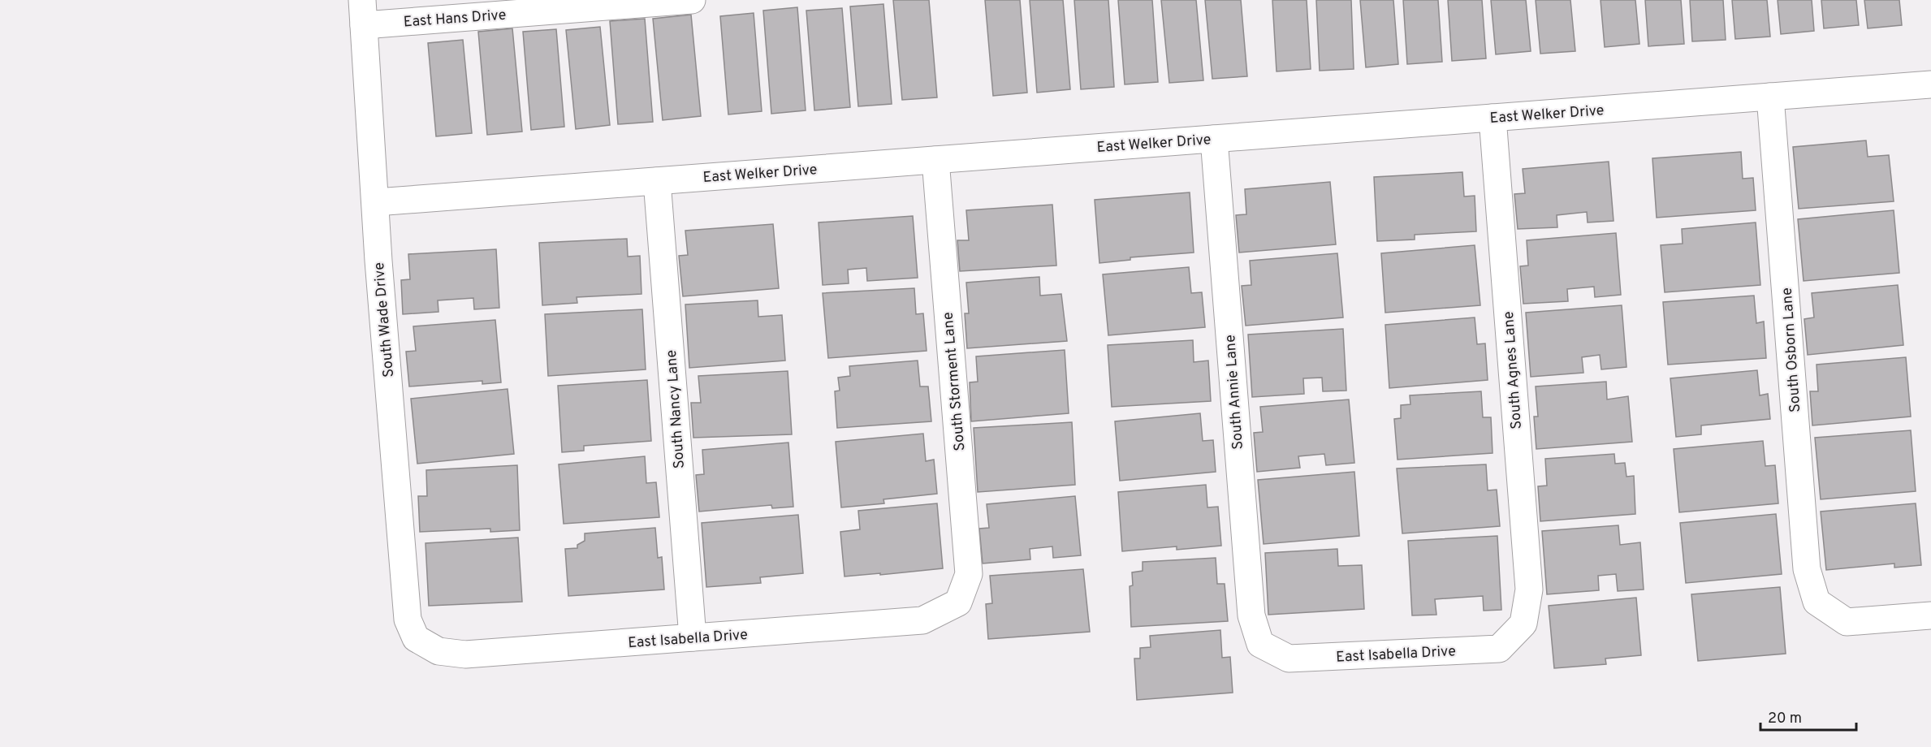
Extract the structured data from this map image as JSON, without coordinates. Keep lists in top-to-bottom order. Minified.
{"streets":{"street":["East Hans Drive","East Welker Drive","South Wade Drive","South Osborn Lane","South Agnes Lane","South Storment Lane","South Annie Lane","South Nancy Lane","East Isabella Drive"]},"crossings":[["East Hans Drive","South Wade Drive"],["East Welker Drive","South Wade Drive"],["East Welker Drive","South Osborn Lane"],["East Welker Drive","South Agnes Lane"],["East Welker Drive","South Storment Lane"],["East Welker Drive","South Annie Lane"],["East Welker Drive","South Nancy Lane"],["South Wade Drive","East Isabella Drive"],["South Agnes Lane","East Isabella Drive"],["South Storment Lane","East Isabella Drive"],["South Annie Lane","East Isabella Drive"],["South Nancy Lane","East Isabella Drive"]],"scale_bar":"20 m"}
